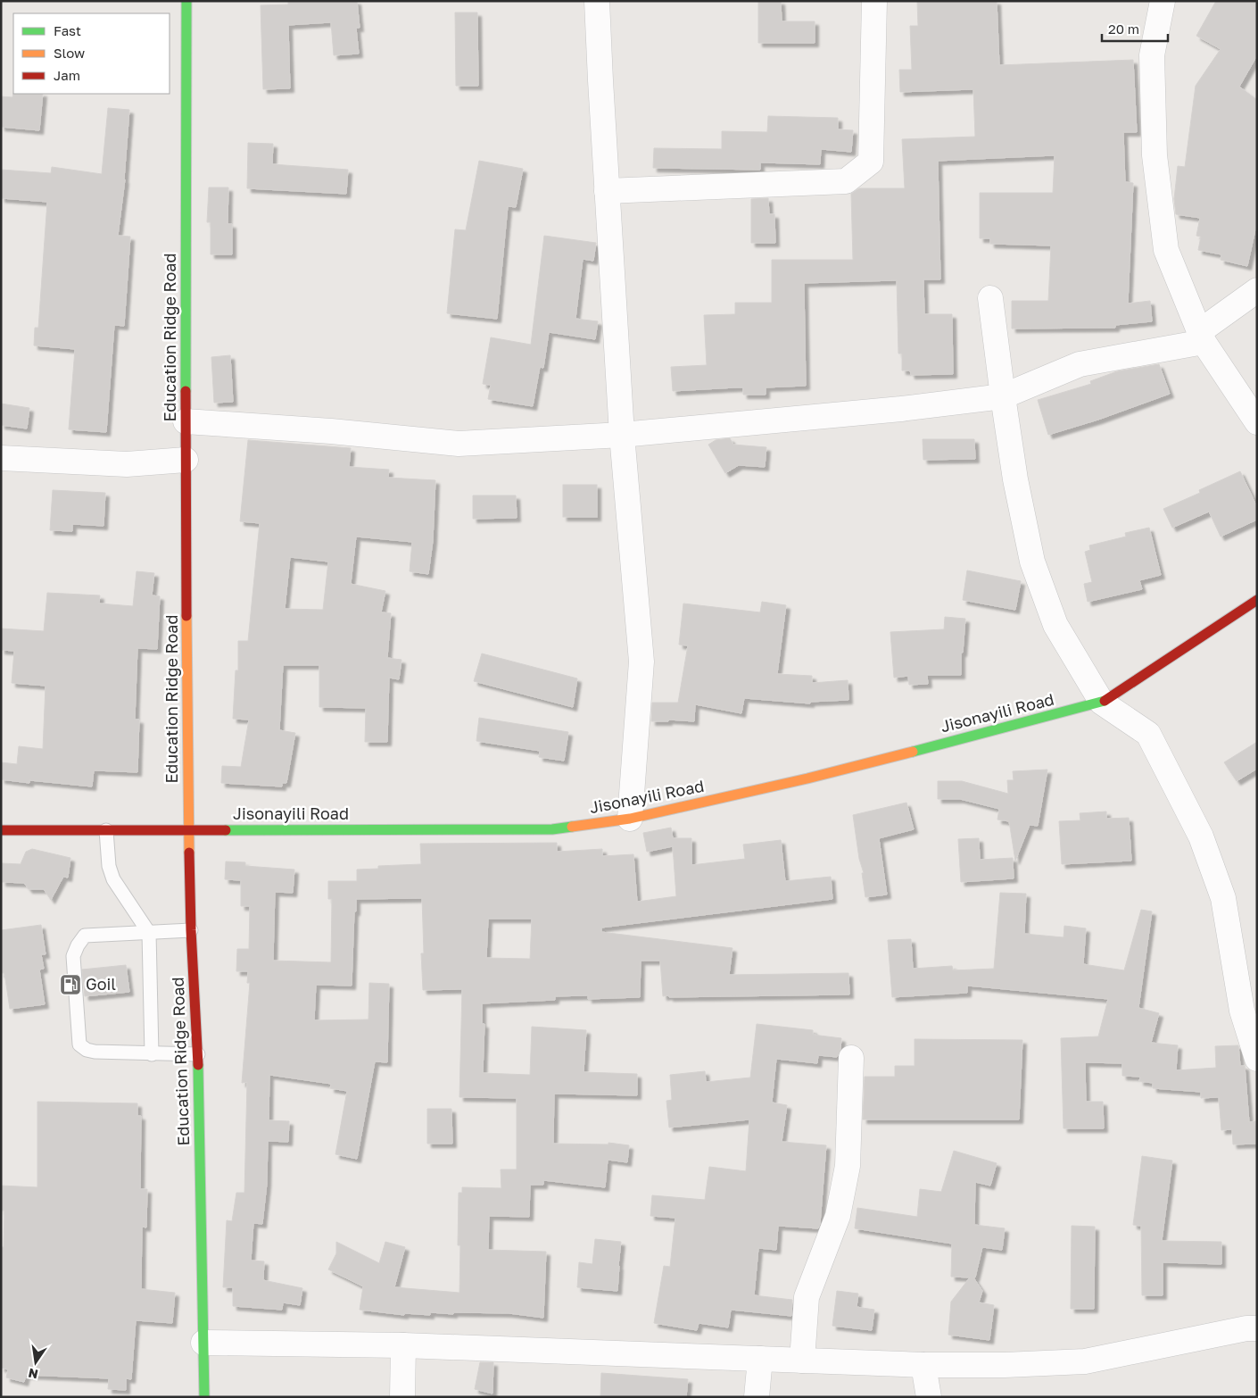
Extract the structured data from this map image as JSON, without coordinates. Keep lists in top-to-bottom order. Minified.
{"streets":{"main road":["Education Ridge Road","Jisonayili Road"]},"crossings":[["Education Ridge Road","Jisonayili Road"]],"places":{"fuel station":["Goil"]},"legend":["Fast","Slow","Jam"],"scale_bar":"20 m","north":"bottom"}
